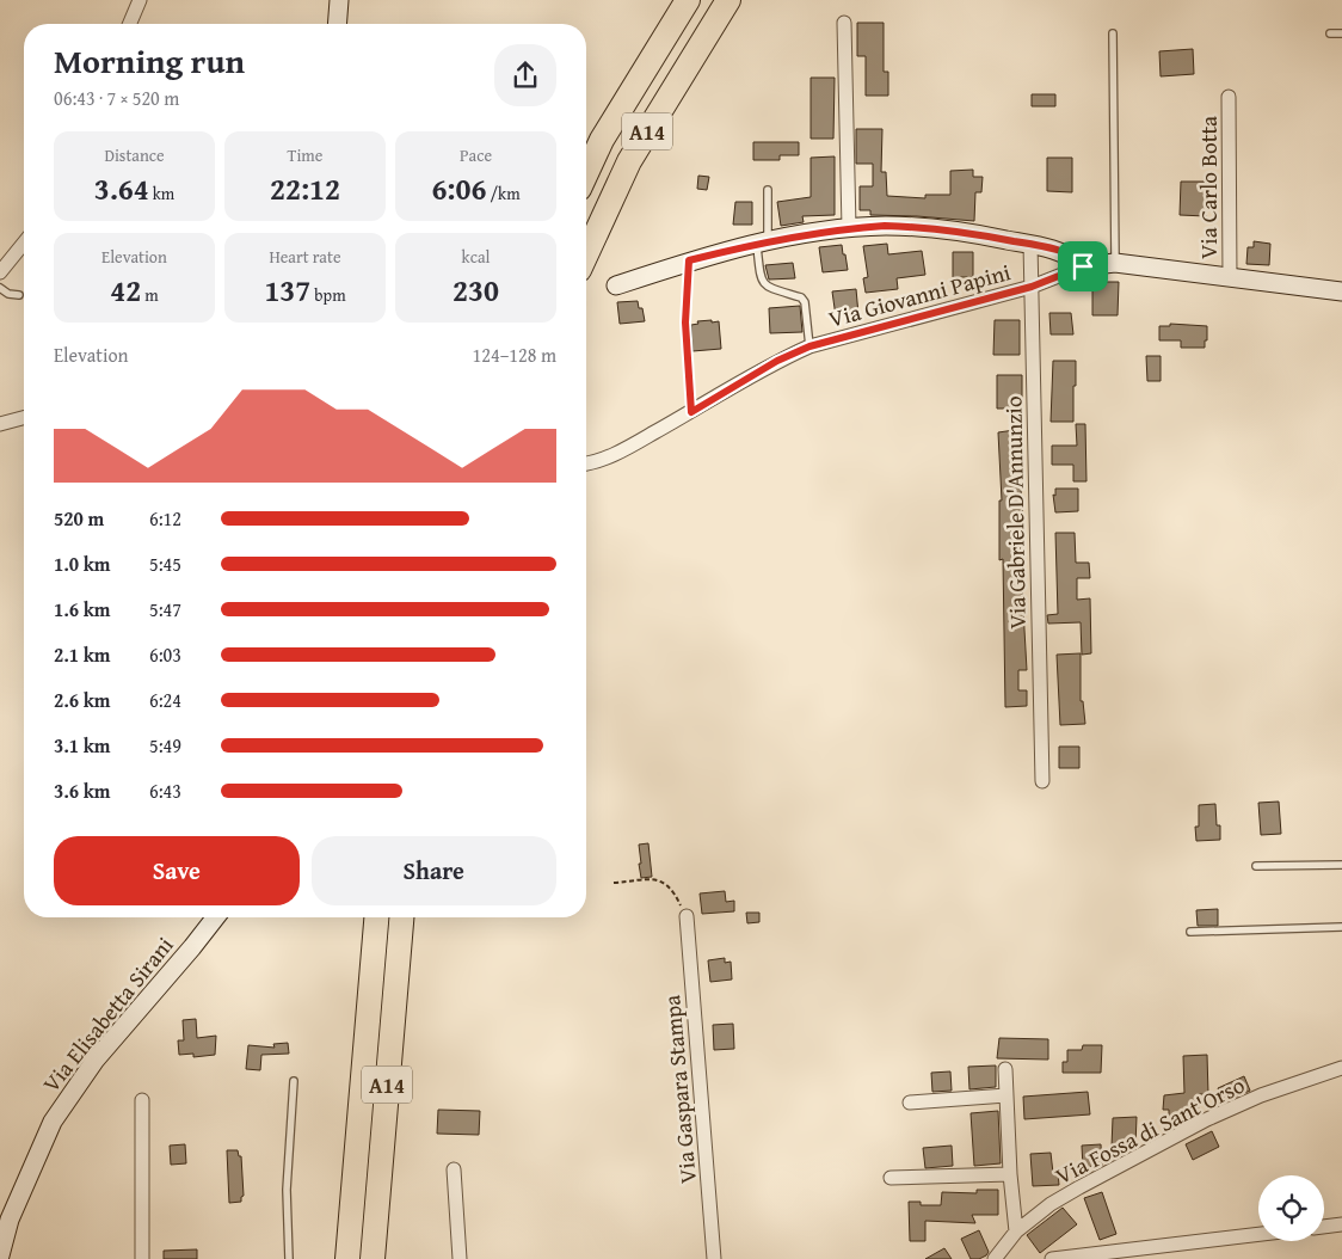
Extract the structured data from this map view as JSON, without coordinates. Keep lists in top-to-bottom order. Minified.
{"streets":{"highway":["A14"],"street":["Via Carlo Botta","Via Giovanni Papini","Via Gabriele D'Annunzio","Via Elisabetta Sirani","Via Gaspara Stampa","Via Fossa di Sant'Orso"]},"crossings":[["Via Giovanni Papini","Via Gabriele D'Annunzio"]],"page":{"heading":["Morning run","06:43 · 7 × 520 m"],"stats":[["Distance","3.64 km"],["Time","22:12"],["Pace","6:06 /km"],["Elevation","42 m"],["Heart rate","137 bpm"],["kcal","230"]],"chart":["Elevation","124–128 m"],"list":[{"name":"520 m","note":"6:12"},{"name":"1.0 km","note":"5:45"},{"name":"1.6 km","note":"5:47"},{"name":"2.1 km","note":"6:03"},{"name":"2.6 km","note":"6:24"},{"name":"3.1 km","note":"5:49"},{"name":"3.6 km","note":"6:43"}],"buttons":["Save","Share"]}}
